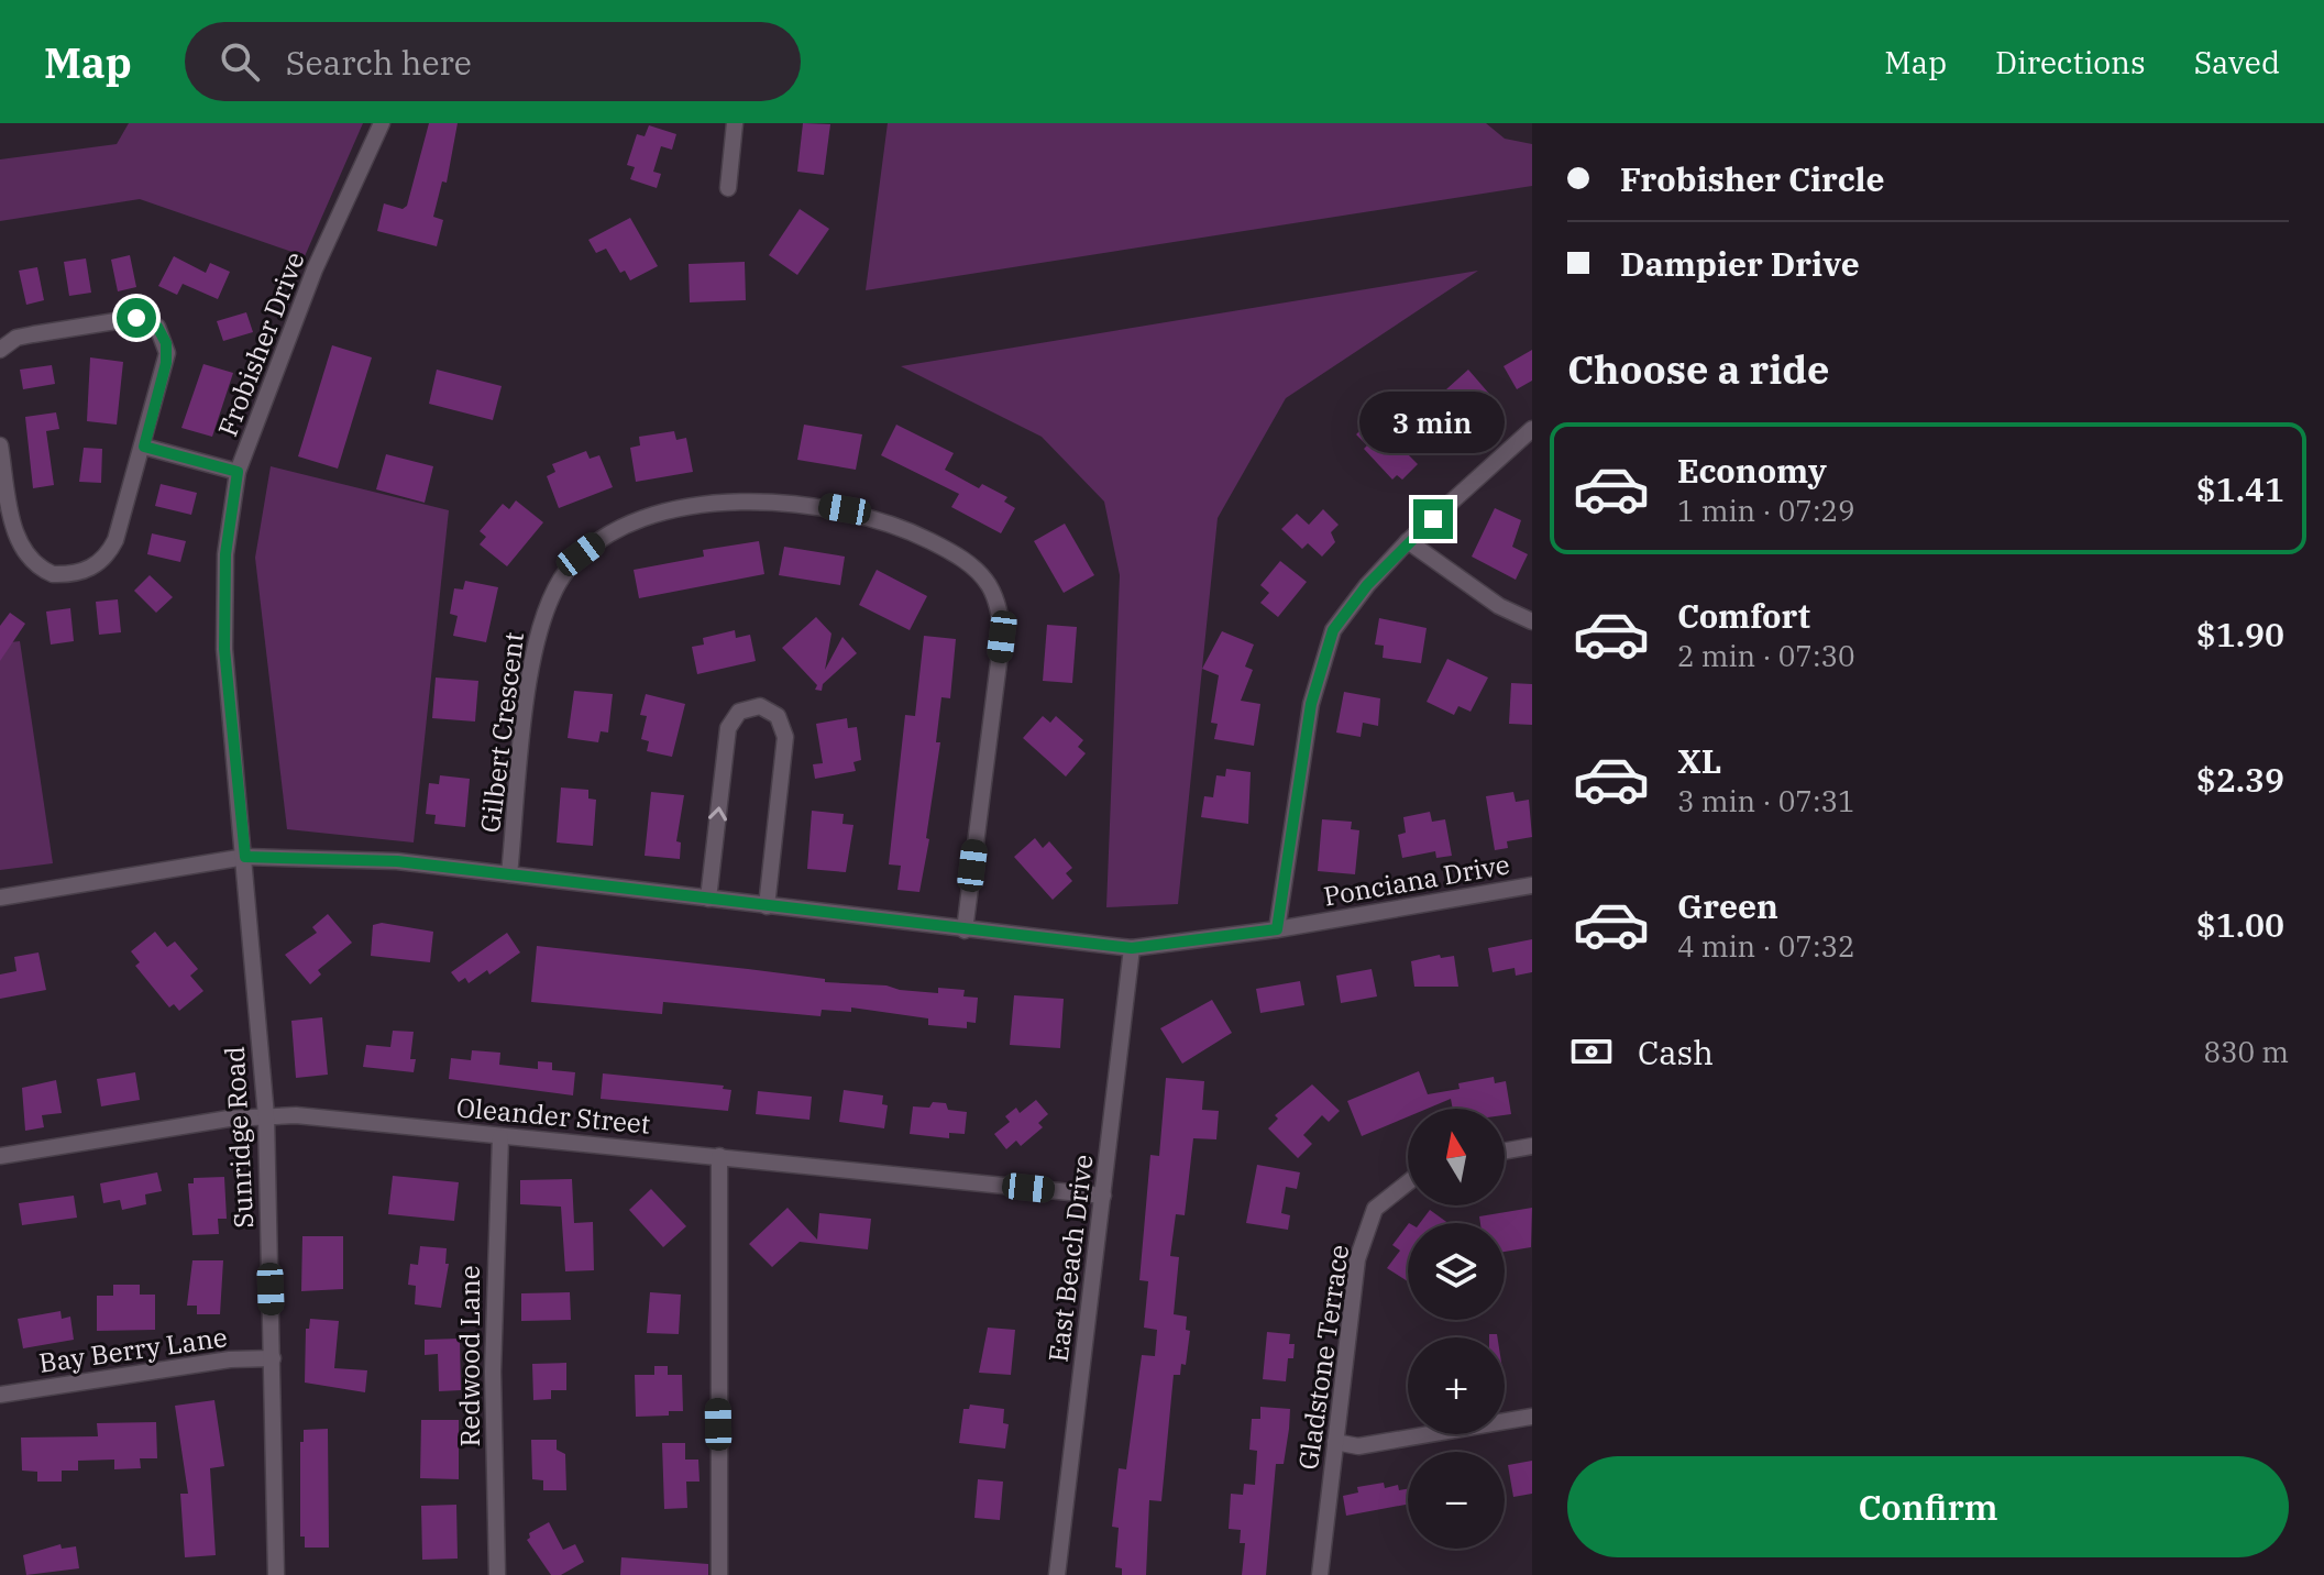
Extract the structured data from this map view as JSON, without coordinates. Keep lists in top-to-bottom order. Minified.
{"streets":{"street":["Frobisher Drive","Gilbert Crescent","Ponciana Drive","Oleander Street","Sunridge Road","East Beach Drive","Bay Berry Lane","Redwood Lane","Gladstone Terrace"]},"crossings":[["Frobisher Drive","Ponciana Drive"],["Frobisher Drive","Sunridge Road"],["Gilbert Crescent","Ponciana Drive"],["Ponciana Drive","Sunridge Road"],["Ponciana Drive","East Beach Drive"],["Oleander Street","Sunridge Road"],["Oleander Street","East Beach Drive"],["Oleander Street","Redwood Lane"],["Sunridge Road","Bay Berry Lane"]],"north":"top","page":{"header":"Map","search":"Search here","nav":["Map","Directions","Saved"],"banner":["Frobisher Circle","Dampier Drive"],"heading":"Choose a ride","bubble":"3 min","list":[{"name":"Economy","note":"1 min · 07:29","value":"$1.41"},{"name":"Comfort","note":"2 min · 07:30","value":"$1.90"},{"name":"XL","note":"3 min · 07:31","value":"$2.39"},{"name":"Green","note":"4 min · 07:32","value":"$1.00"}],"pay":["Cash","830 m"],"map_buttons":["+","−"],"buttons":"Confirm"}}
